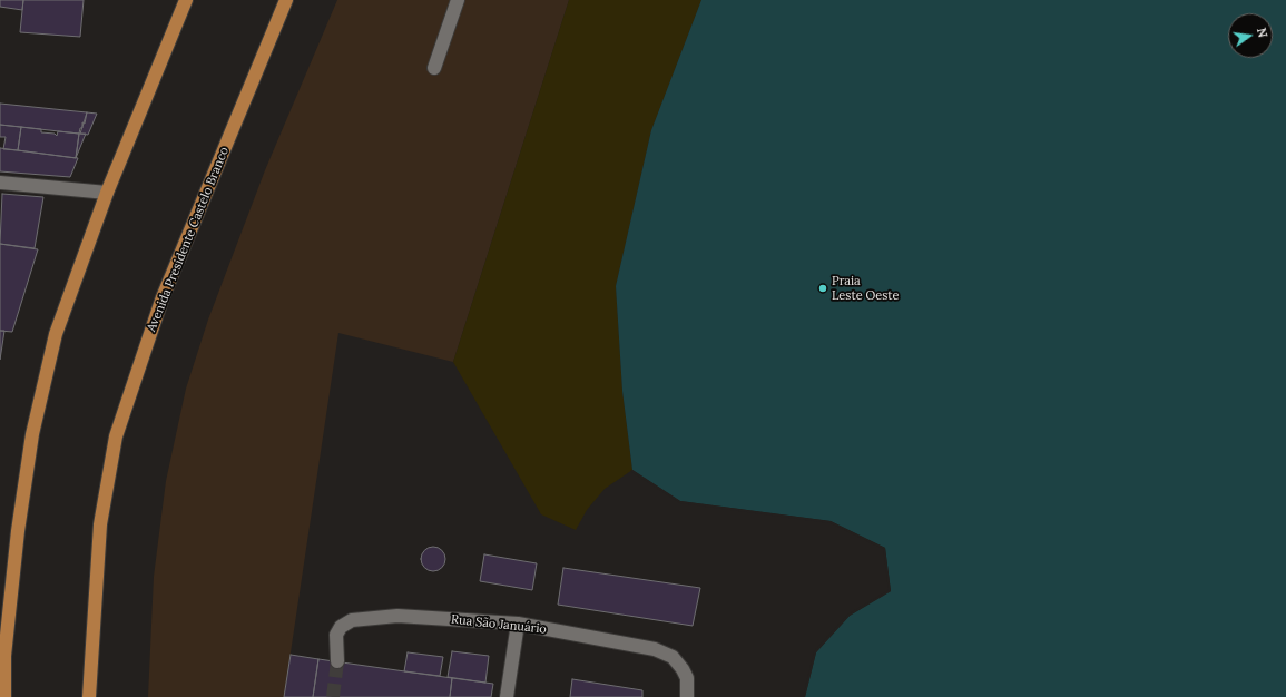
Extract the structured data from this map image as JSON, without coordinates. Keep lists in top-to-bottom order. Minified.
{"streets":{"main road":["Avenida Presidente Castelo Branco"],"street":["Rua São Januário"]},"places":["Praia Leste Oeste"],"north":"right"}
